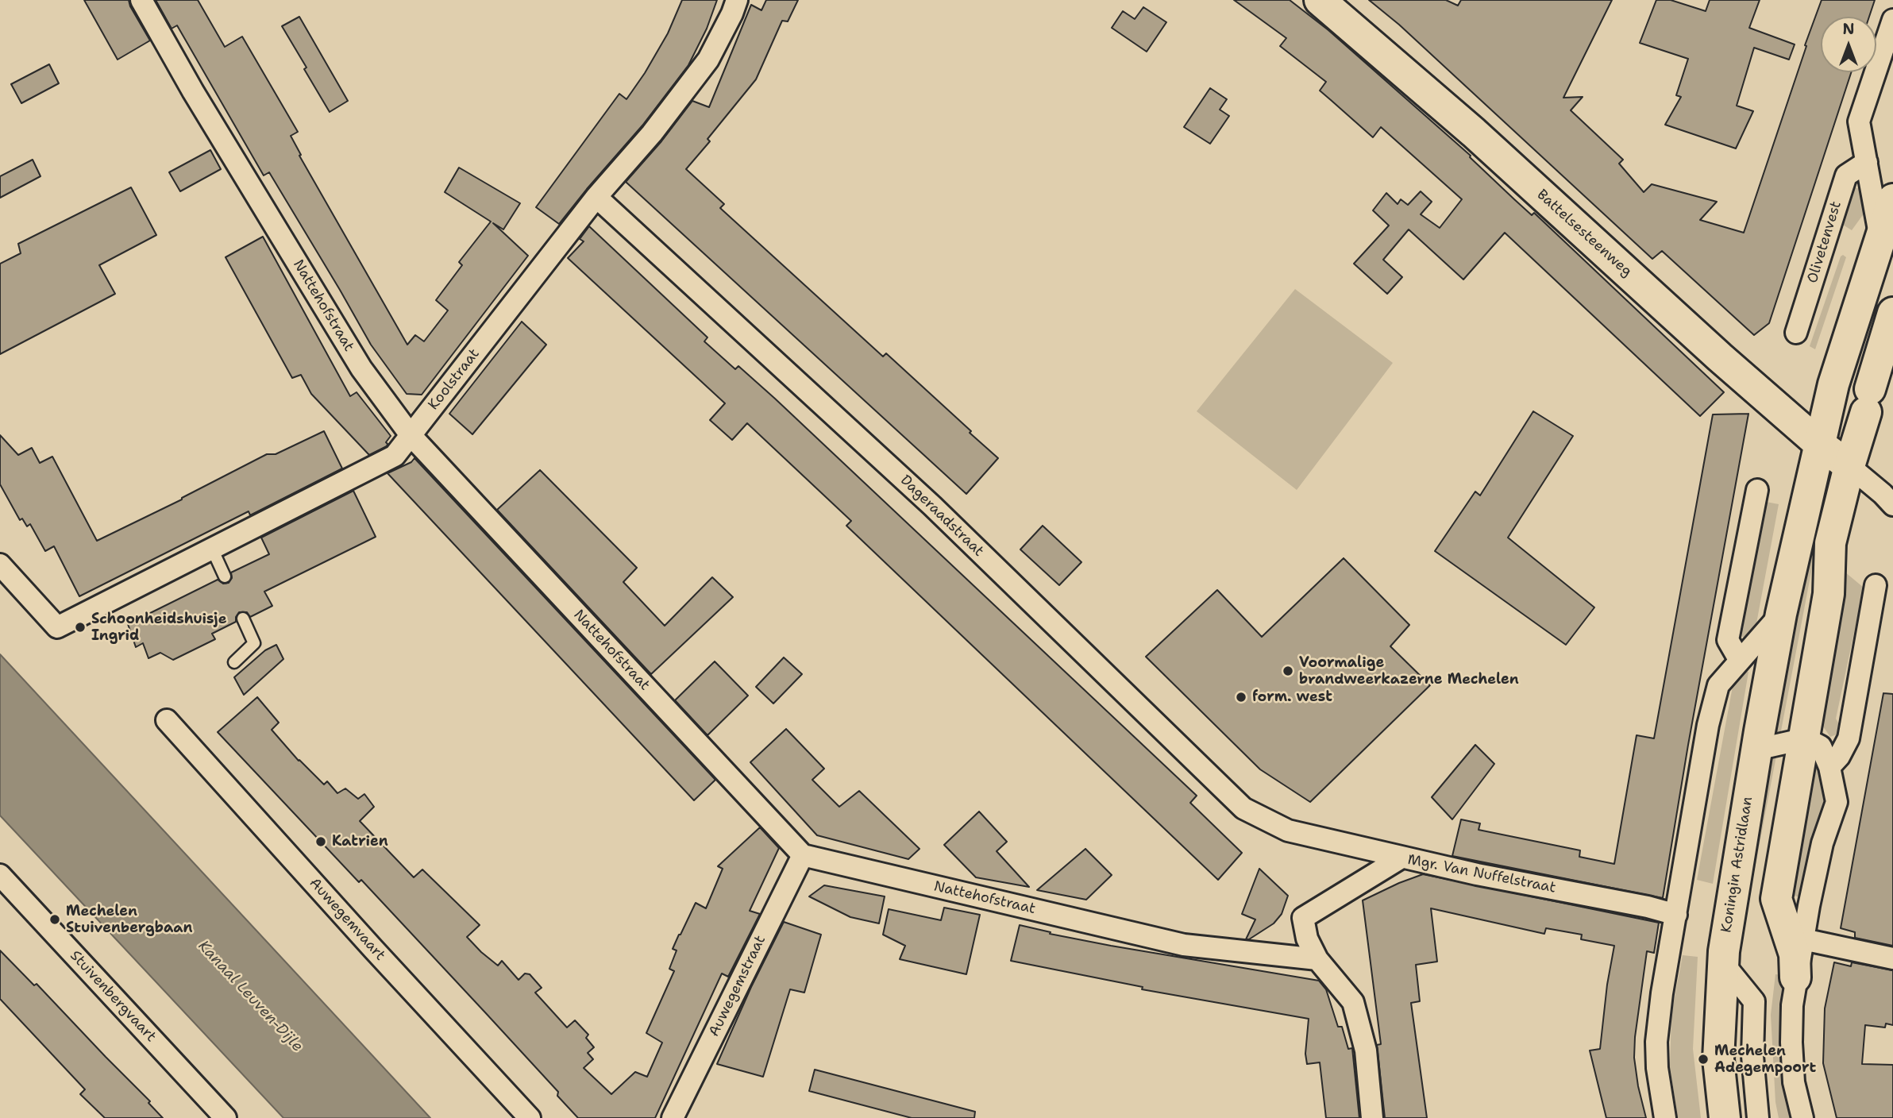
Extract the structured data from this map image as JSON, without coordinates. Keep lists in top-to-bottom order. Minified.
{"streets":{"main road":["Battelsesteenweg","Koningin Astridlaan"],"street":["Olivetenvest","Nattehofstraat","Koolstraat","Dageraadstraat","Mgr. Van Nuffelstraat","Auwegemvaart","Auwegemstraat","Stuivenbergvaart"]},"crossings":[["Battelsesteenweg","Koningin Astridlaan"],["Nattehofstraat","Koolstraat"],["Nattehofstraat","Auwegemstraat"],["Koolstraat","Dageraadstraat"],["Dageraadstraat","Mgr. Van Nuffelstraat"],["Koningin Astridlaan","Mgr. Van Nuffelstraat"]],"water":["Kanaal Leuven-Dijle"],"places":["Schoonheidshuisje Ingrid","Voormalige brandweerkazerne Mechelen","form. west","Katrien","Mechelen Stuivenbergbaan","Mechelen Adegempoort"],"north":"top"}
